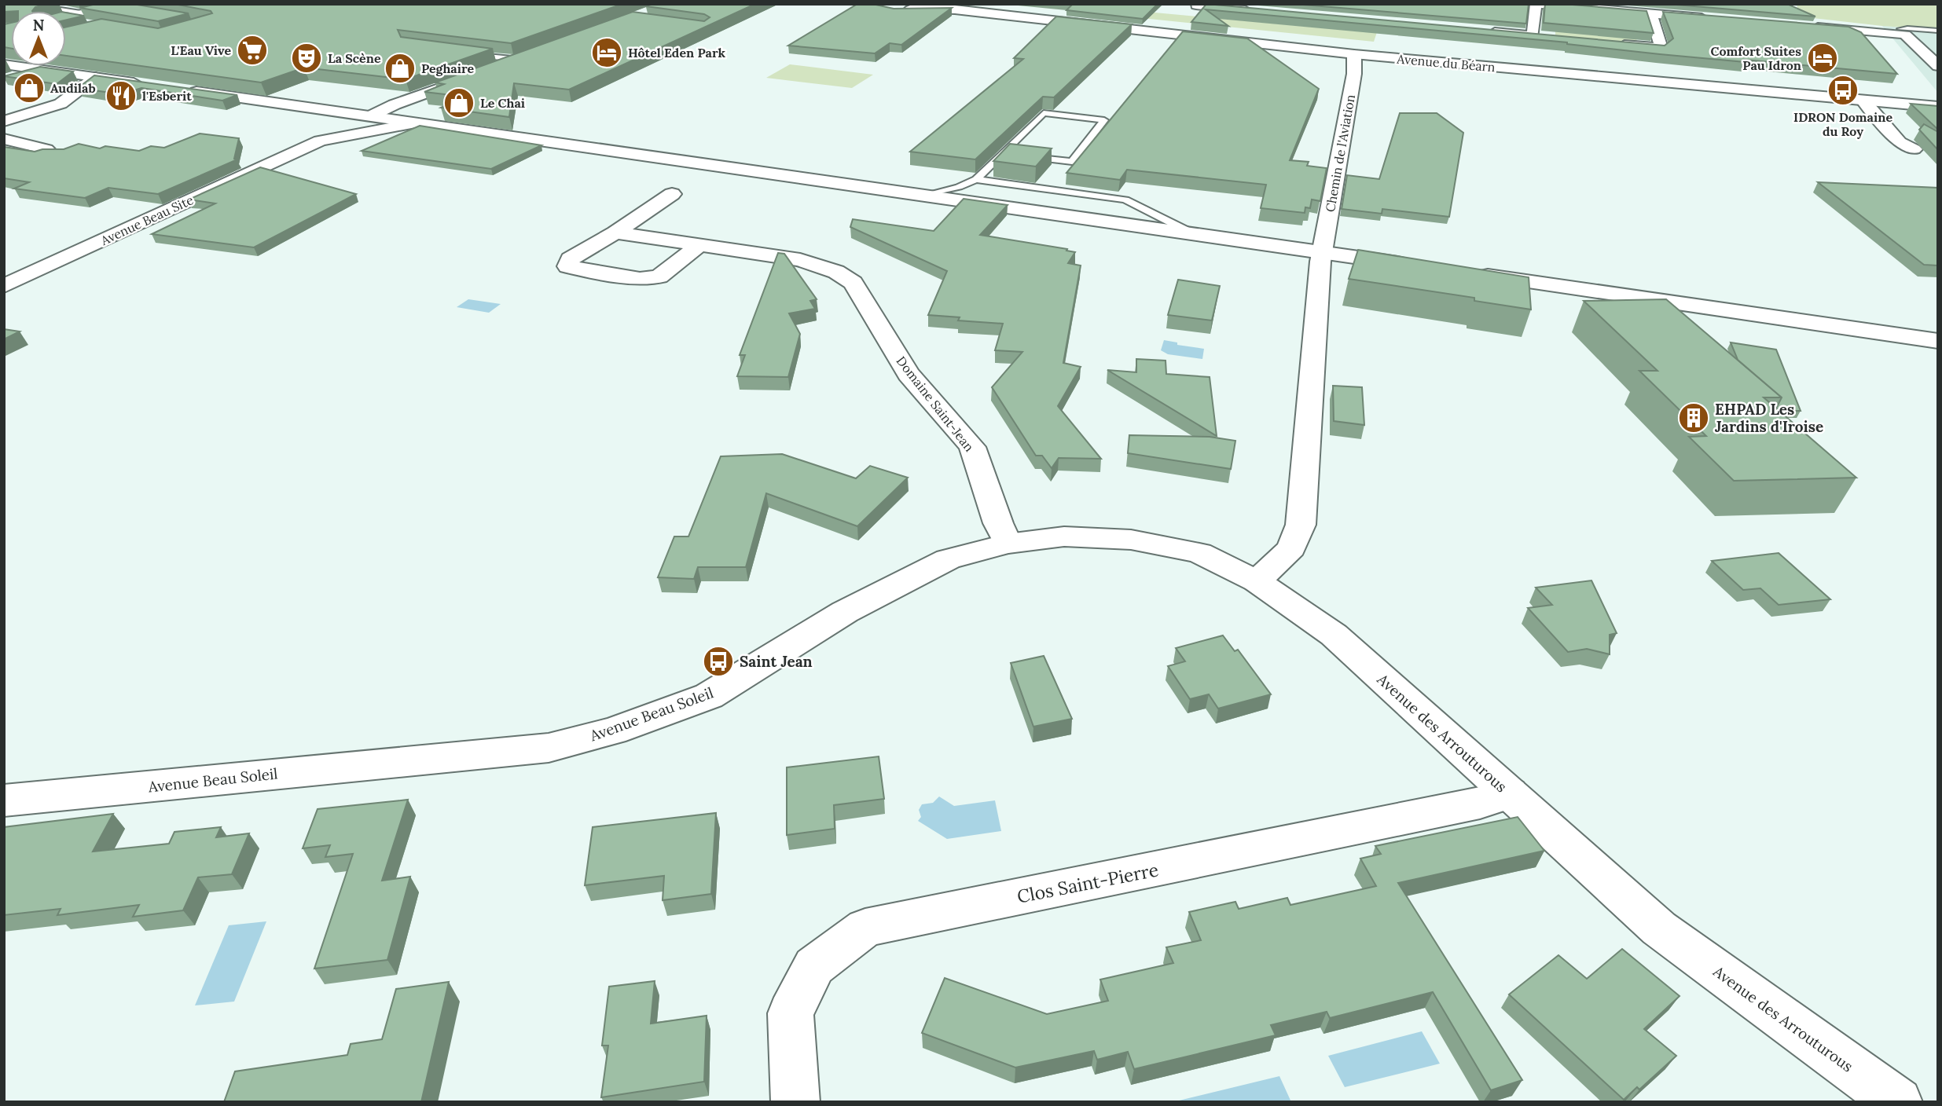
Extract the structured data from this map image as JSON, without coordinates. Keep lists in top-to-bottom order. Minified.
{"streets":{"street":["Avenue du Béarn","Chemin de l'Aviation","Avenue Beau Site","Domaine Saint-Jean","Avenue Beau Soleil","Avenue des Arrouturous","Clos Saint-Pierre"]},"crossings":[["Avenue du Béarn","Chemin de l'Aviation"],["Domaine Saint-Jean","Avenue Beau Soleil"],["Avenue Beau Soleil","Avenue des Arrouturous"],["Avenue des Arrouturous","Clos Saint-Pierre"]],"places":{"supermarket":["L'Eau Vive"],"hotel":["Hôtel Eden Park","Comfort Suites Pau Idron"],"theatre":["La Scène"],"shop":["Peghaire","Audilab","Le Chai"],"bus stop":["IDRON Domaine du Roy","Saint Jean"],"restaurant":["l'Esberit"],"building":["EHPAD Les Jardins d'Iroise"]},"north":"top"}
